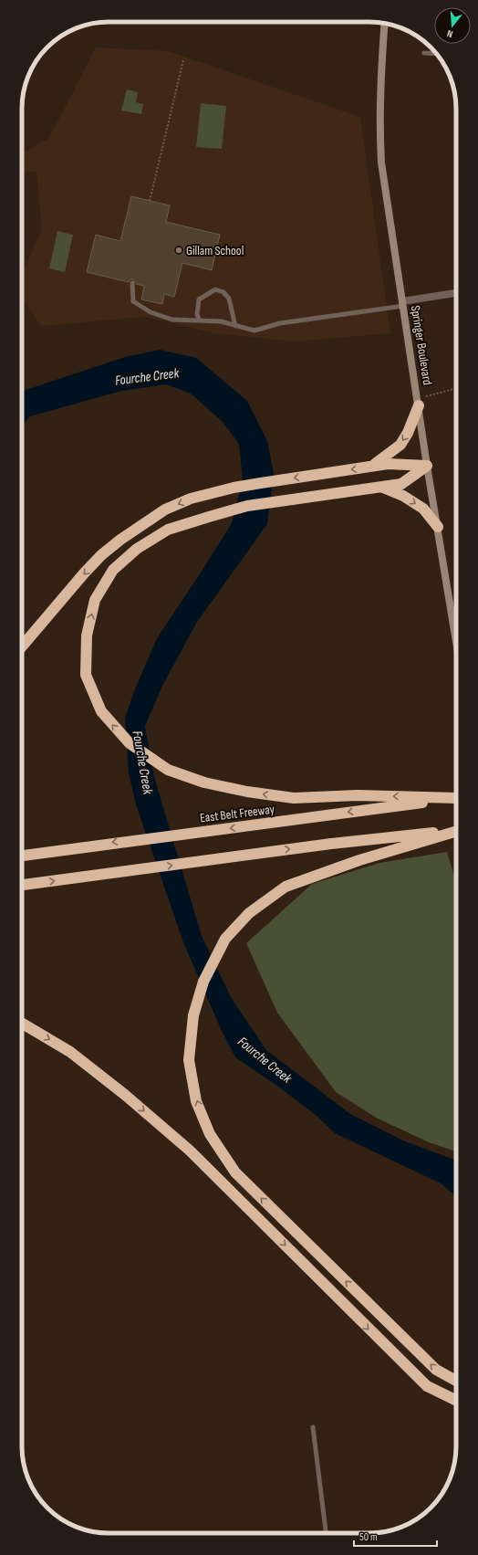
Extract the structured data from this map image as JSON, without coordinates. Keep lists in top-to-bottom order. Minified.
{"streets":{"highway":["East Belt Freeway"],"main road":["Springer Boulevard"]},"water":["Fourche Creek"],"places":["Gillam School"],"scale_bar":"50 m","north":"bottom"}
